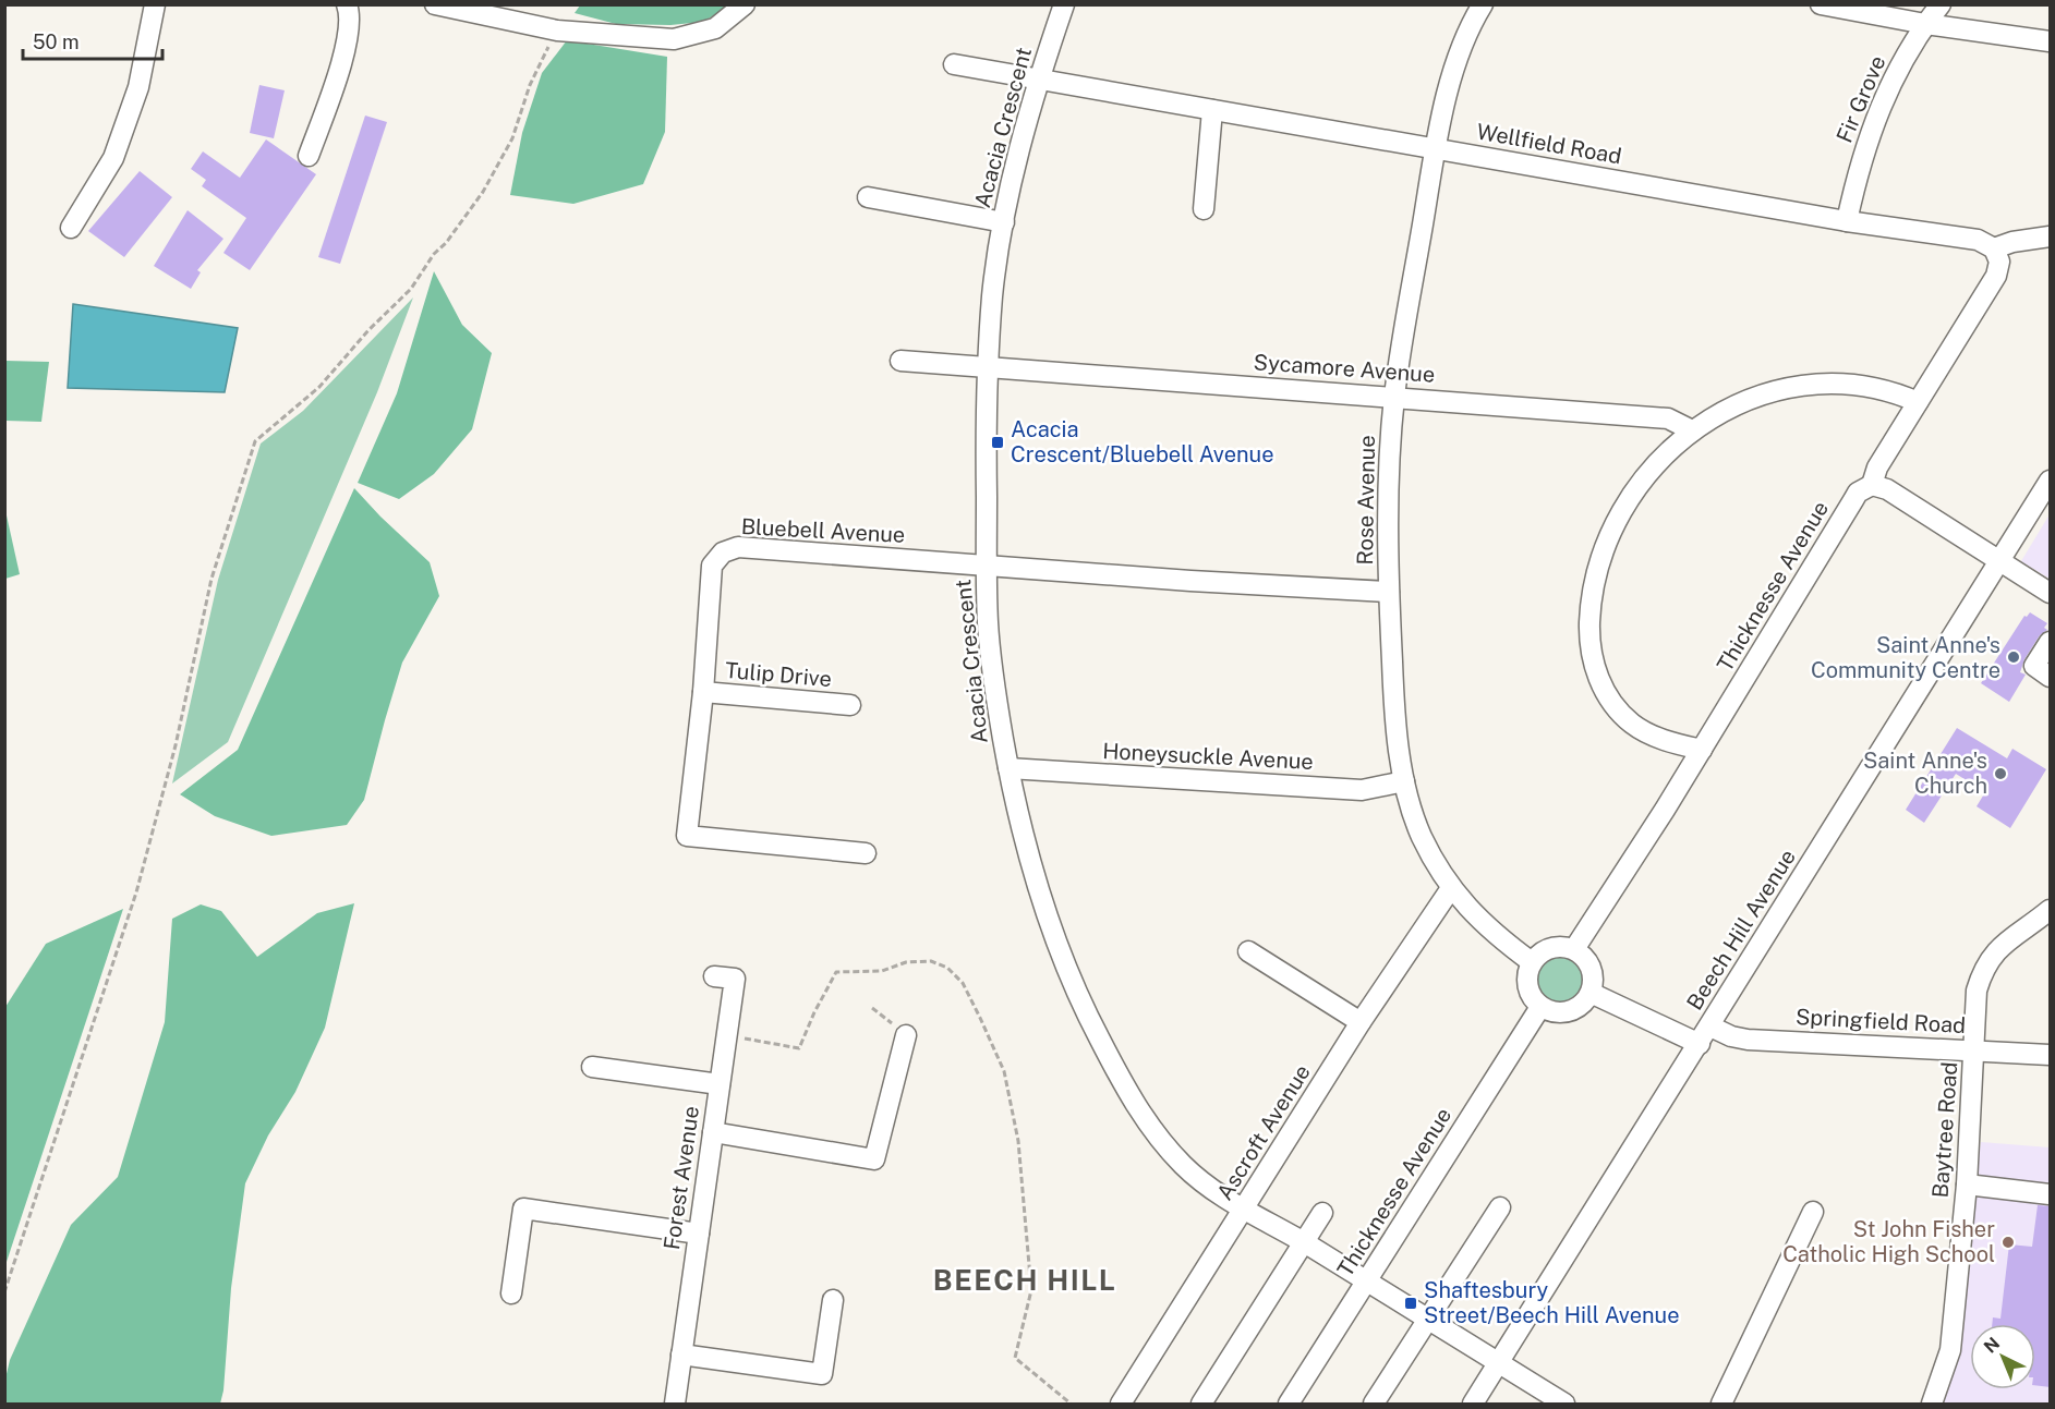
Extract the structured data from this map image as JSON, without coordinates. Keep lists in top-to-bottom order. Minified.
{"streets":{"street":["Fir Grove","Acacia Crescent","Wellfield Road","Sycamore Avenue","Rose Avenue","Bluebell Avenue","Thicknesse Avenue","Tulip Drive","Honeysuckle Avenue","Beech Hill Avenue","Springfield Road","Baytree Road","Ascroft Avenue","Forest Avenue"]},"crossings":[["Fir Grove","Wellfield Road"],["Acacia Crescent","Wellfield Road"],["Acacia Crescent","Sycamore Avenue"],["Acacia Crescent","Bluebell Avenue"],["Acacia Crescent","Thicknesse Avenue"],["Acacia Crescent","Honeysuckle Avenue"],["Acacia Crescent","Beech Hill Avenue"],["Acacia Crescent","Ascroft Avenue"],["Wellfield Road","Rose Avenue"],["Wellfield Road","Thicknesse Avenue"],["Sycamore Avenue","Rose Avenue"],["Rose Avenue","Bluebell Avenue"],["Rose Avenue","Thicknesse Avenue"],["Rose Avenue","Honeysuckle Avenue"],["Rose Avenue","Ascroft Avenue"],["Bluebell Avenue","Tulip Drive"],["Beech Hill Avenue","Springfield Road"],["Springfield Road","Baytree Road"]],"districts":["BEECH HILL"],"places":{"transit":["Acacia Crescent/Bluebell Avenue","Shaftesbury Street/Beech Hill Avenue"],"other":["Saint Anne's Community Centre","Saint Anne's Church","St John Fisher Catholic High School"]},"scale_bar":"50 m","north":"top left"}
